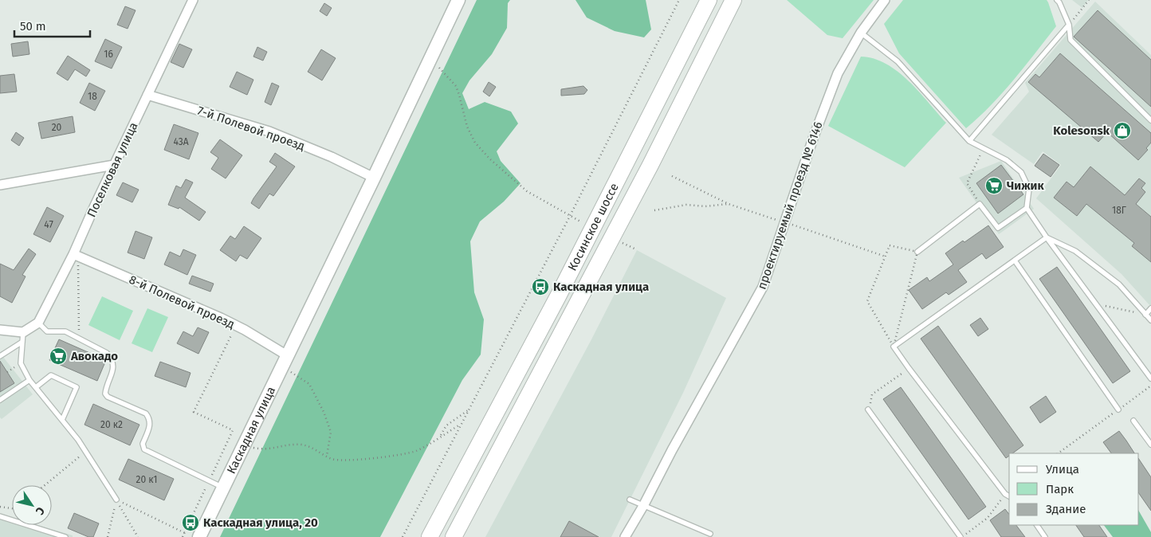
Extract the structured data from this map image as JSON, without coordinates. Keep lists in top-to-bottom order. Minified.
{"streets":{"highway":["Косинское шоссе"],"street":["7-й Полевой проезд","Поселковая улица","проектируемый проезд № 6146","8-й Полевой проезд","Каскадная улица"]},"crossings":[["7-й Полевой проезд","Поселковая улица"],["7-й Полевой проезд","Каскадная улица"],["Поселковая улица","8-й Полевой проезд"],["8-й Полевой проезд","Каскадная улица"]],"places":{"shop":["Kolesonsk"],"supermarket":["Чижик","Авокадо"],"bus stop":["Каскадная улица","Каскадная улица, 20"]},"house_numbers":["16","18","20","43А","18Г","47","20 к2","20 к1"],"legend":["Улица","Парк","Здание"],"scale_bar":"50 m","north":"bottom right"}
